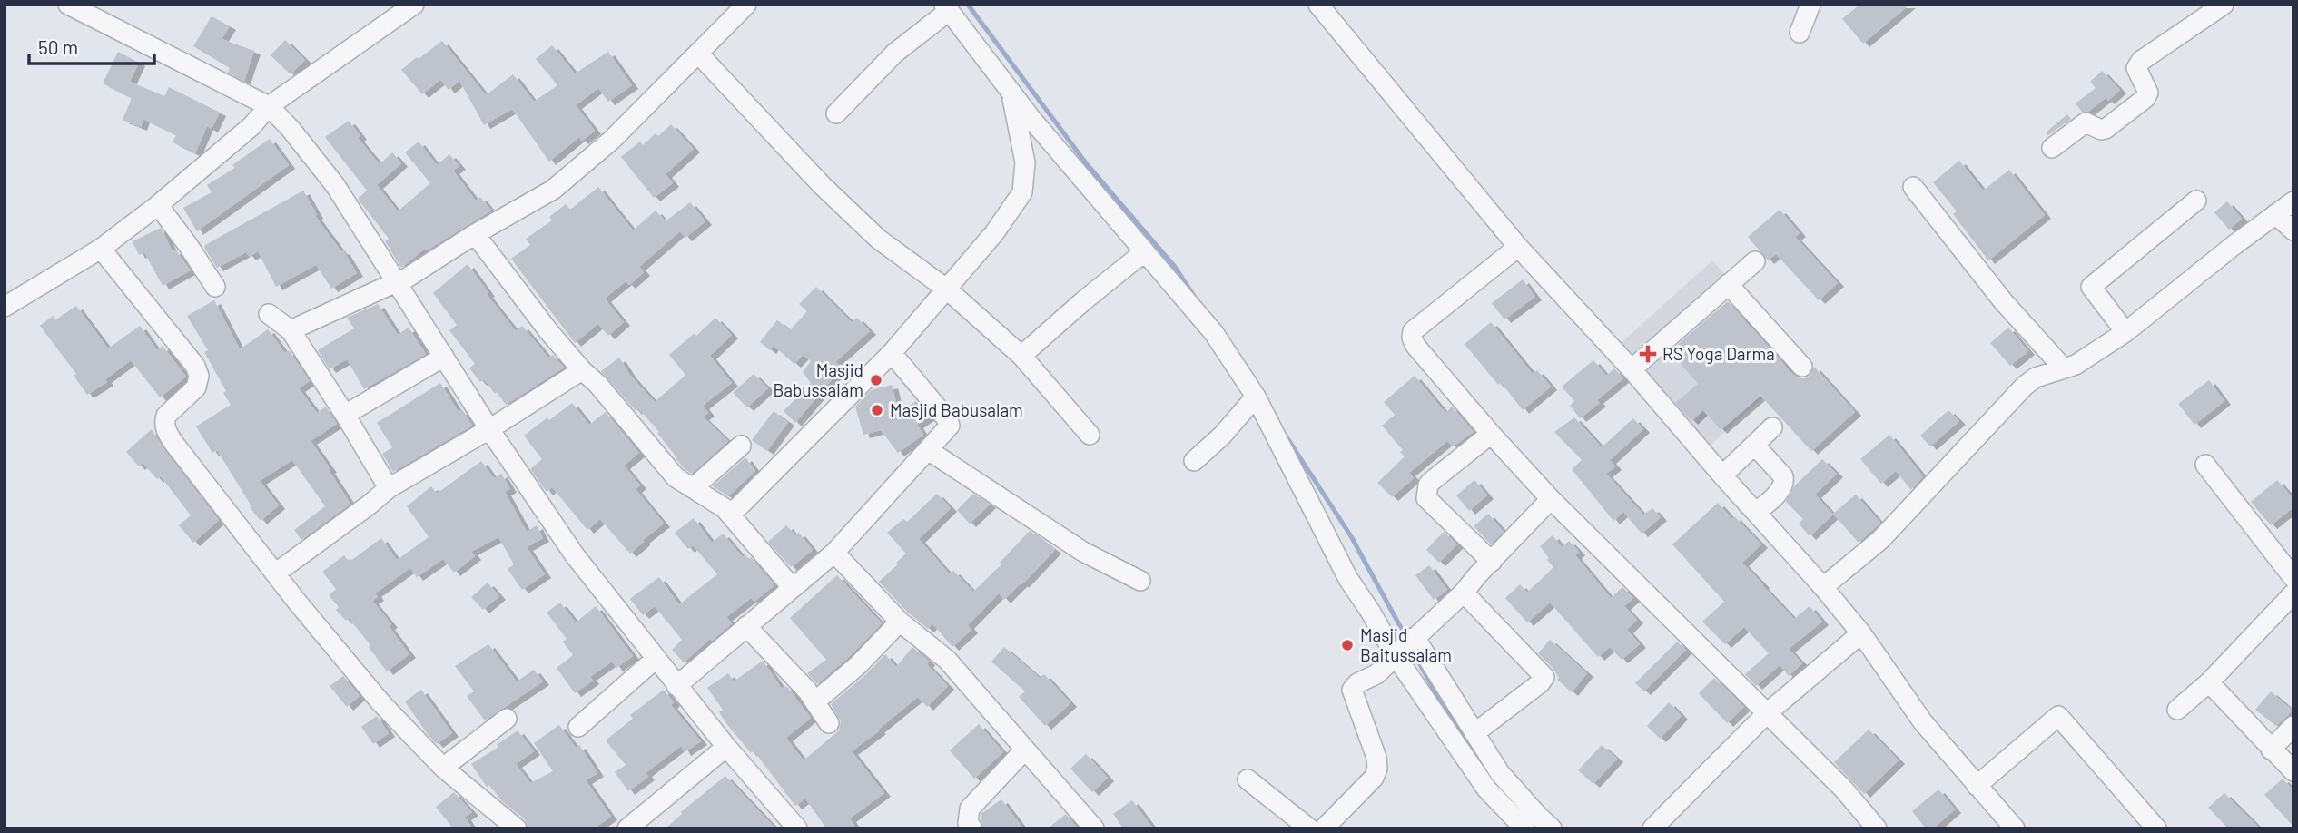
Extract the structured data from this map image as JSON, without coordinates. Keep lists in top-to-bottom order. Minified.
{"places":{"health":["RS Yoga Darma"],"other":["Masjid Babussalam","Masjid Babusalam","Masjid Baitussalam"]},"scale_bar":"50 m"}
